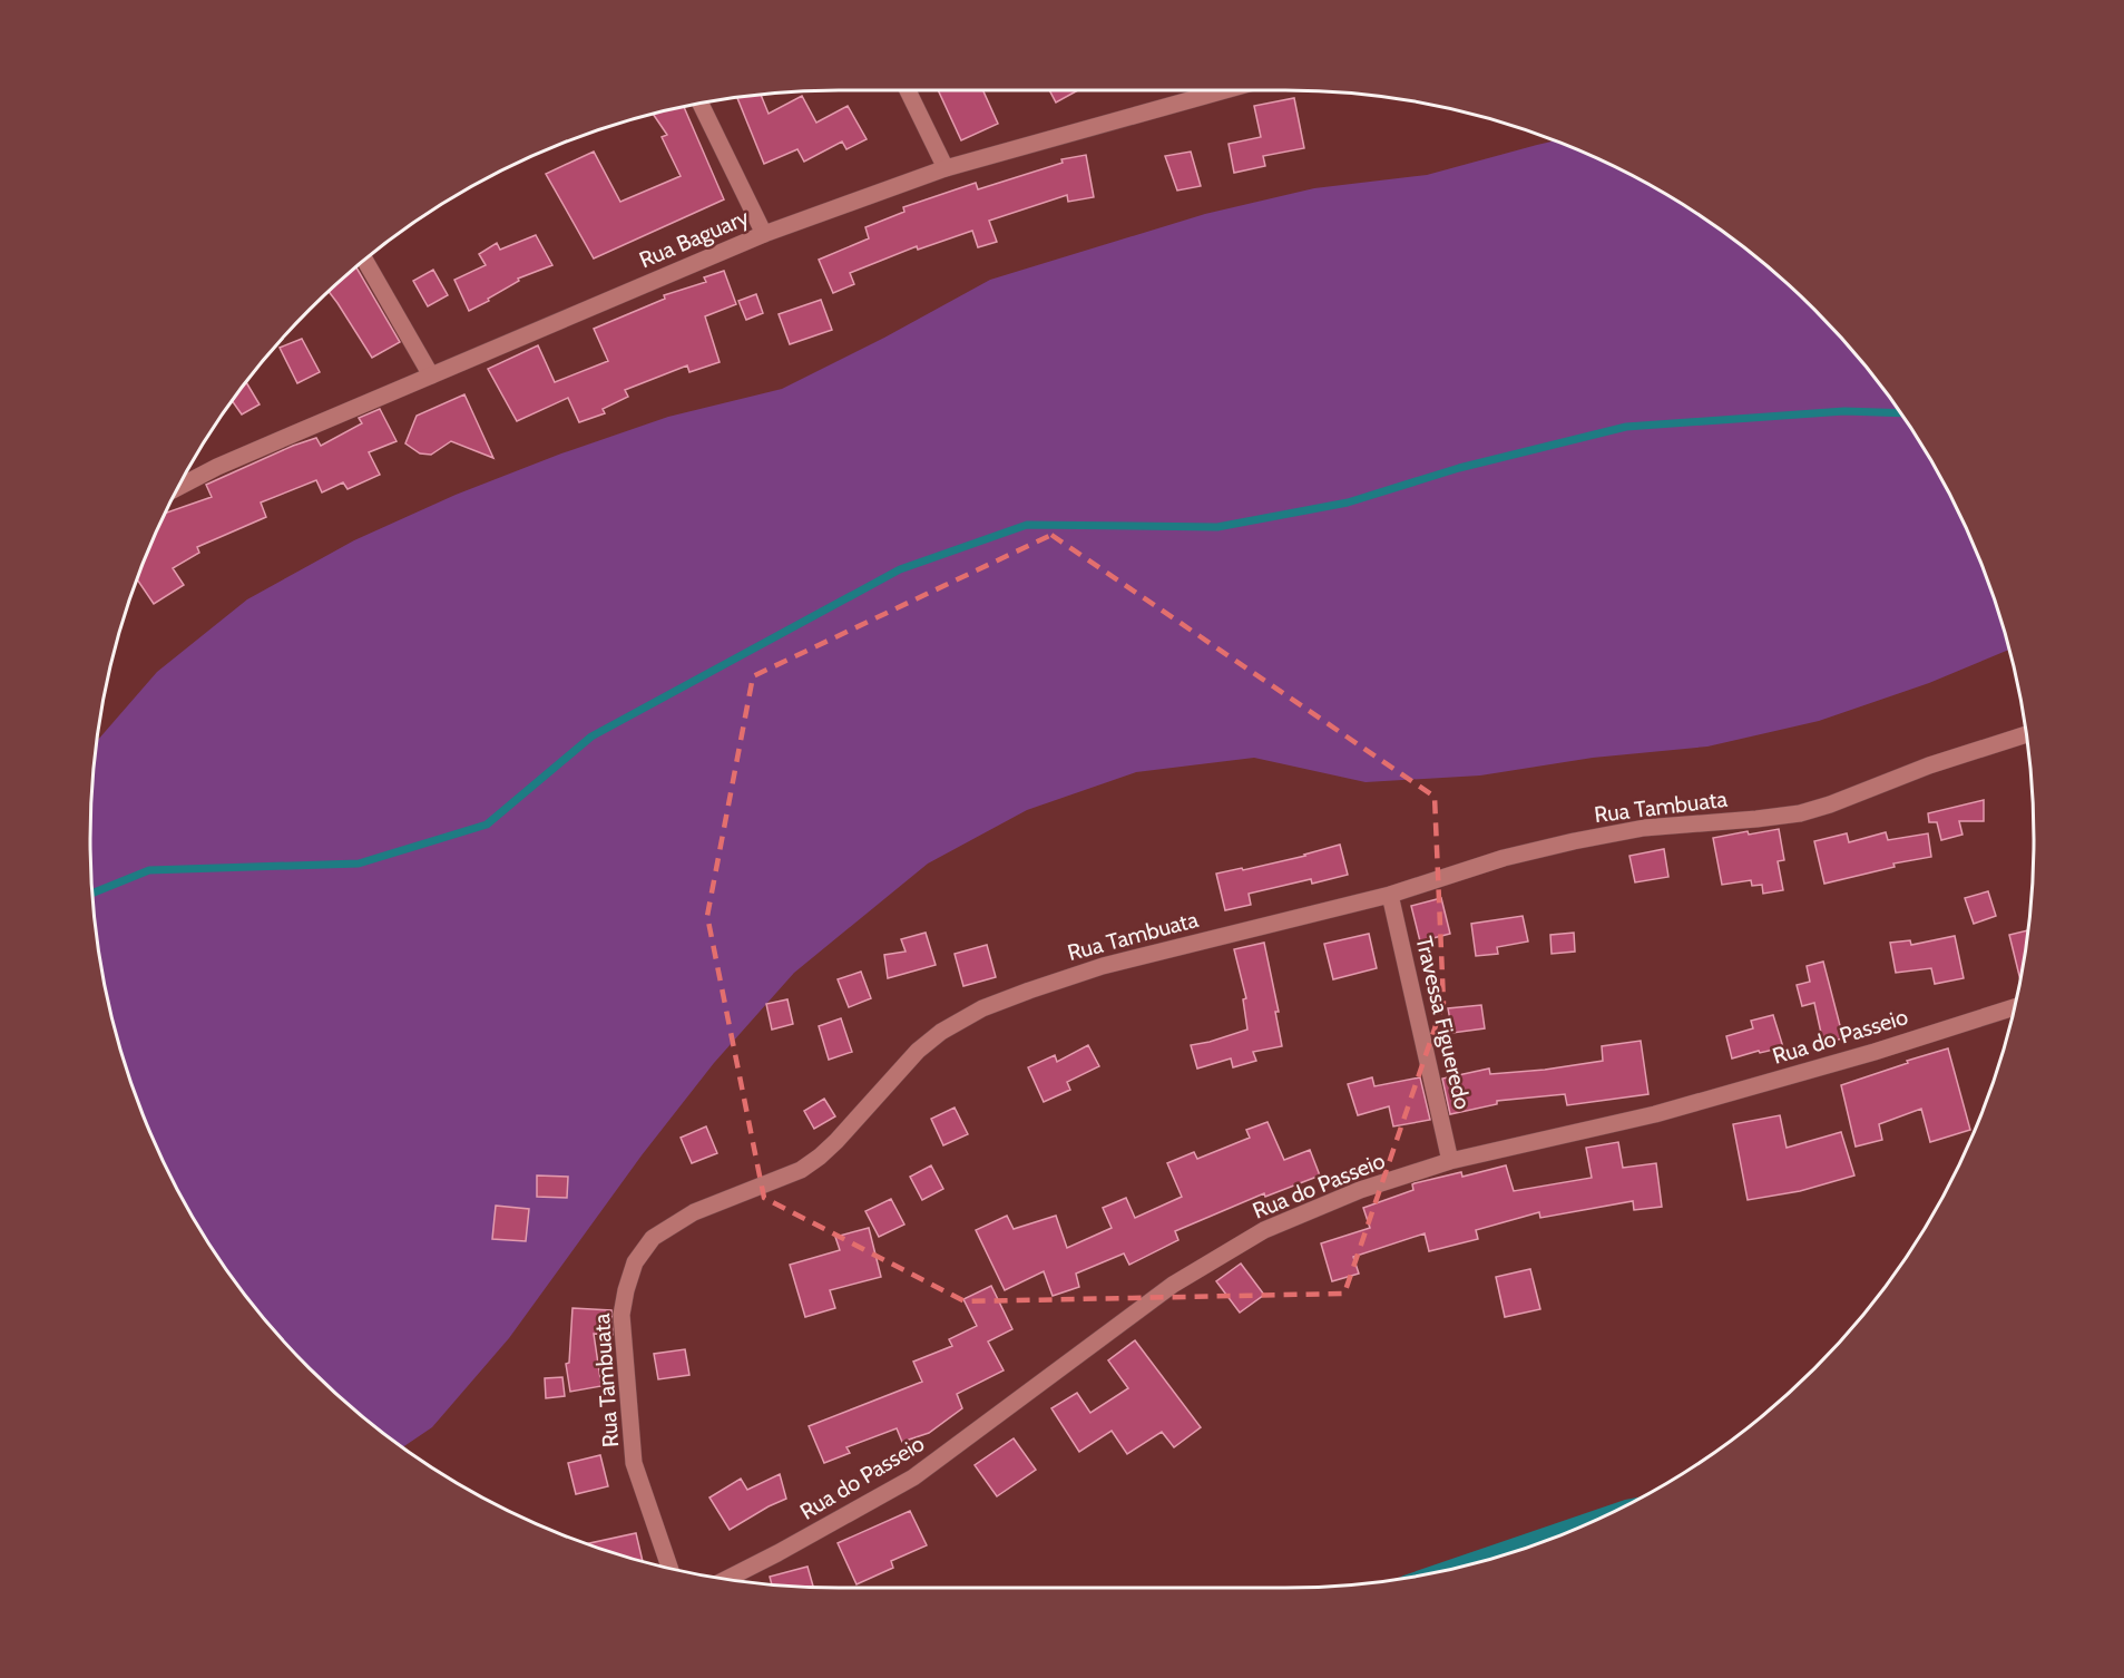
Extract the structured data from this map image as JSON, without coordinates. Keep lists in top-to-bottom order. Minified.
{"streets":{"street":["Rua Baguary","Rua Tambuata","Travessa Figueredo","Rua do Passeio"]},"crossings":[["Rua Tambuata","Travessa Figueredo"],["Travessa Figueredo","Rua do Passeio"]]}
